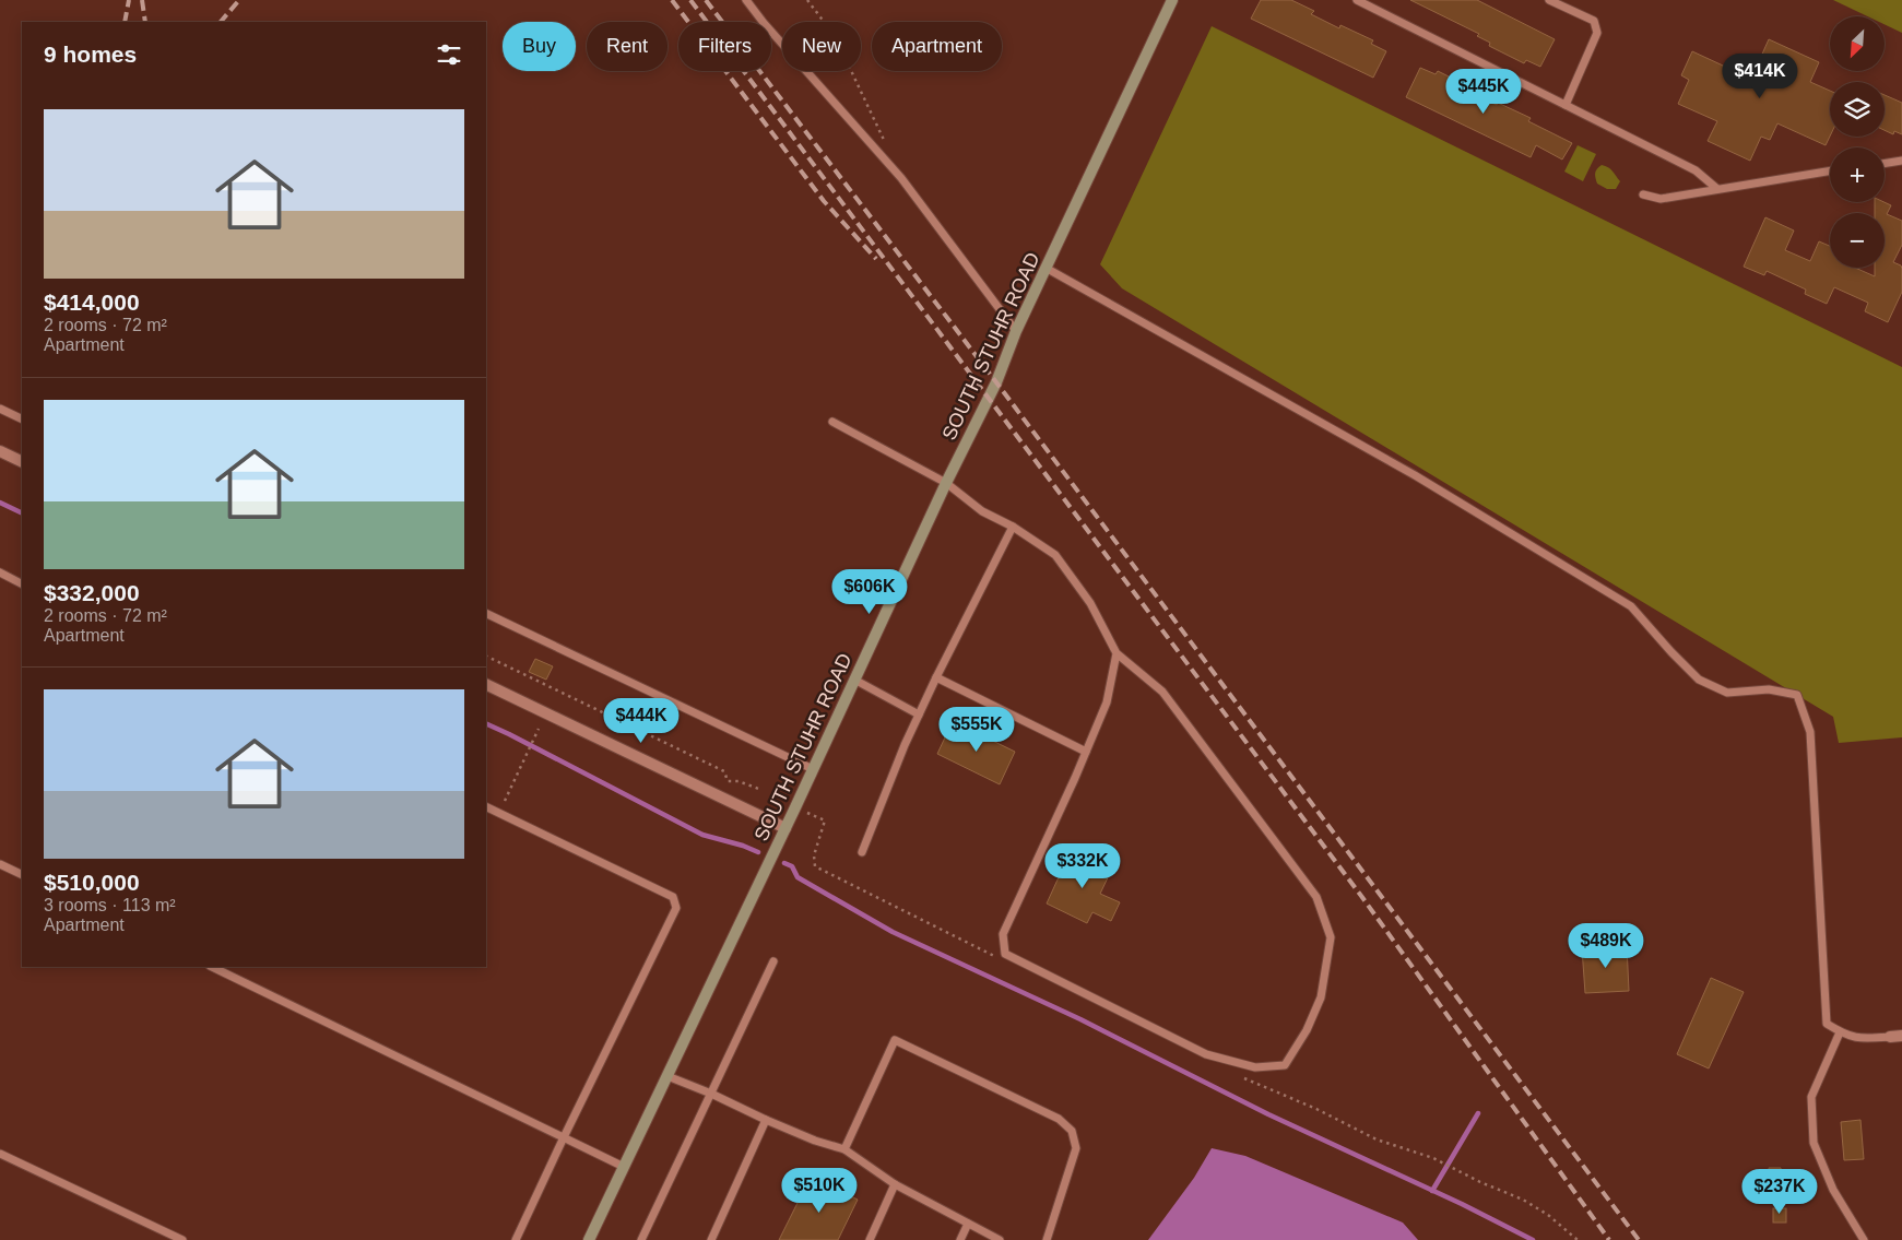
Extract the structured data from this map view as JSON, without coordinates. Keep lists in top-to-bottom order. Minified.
{"streets":{"main road":["SOUTH STUHR ROAD"]},"north":"bottom left","page":{"map_buttons":["+","−"],"chip":["Buy","Rent","Filters","New","Apartment"],"heading":"9 homes","price":["$414K","$445K","$606K","$444K","$555K","$332K","$489K","$510K","$237K"],"list":[{"name":"$414,000","note":"2 rooms · 72 m² · Apartment"},{"name":"$332,000","note":"2 rooms · 72 m² · Apartment"},{"name":"$510,000","note":"3 rooms · 113 m² · Apartment"}]}}
